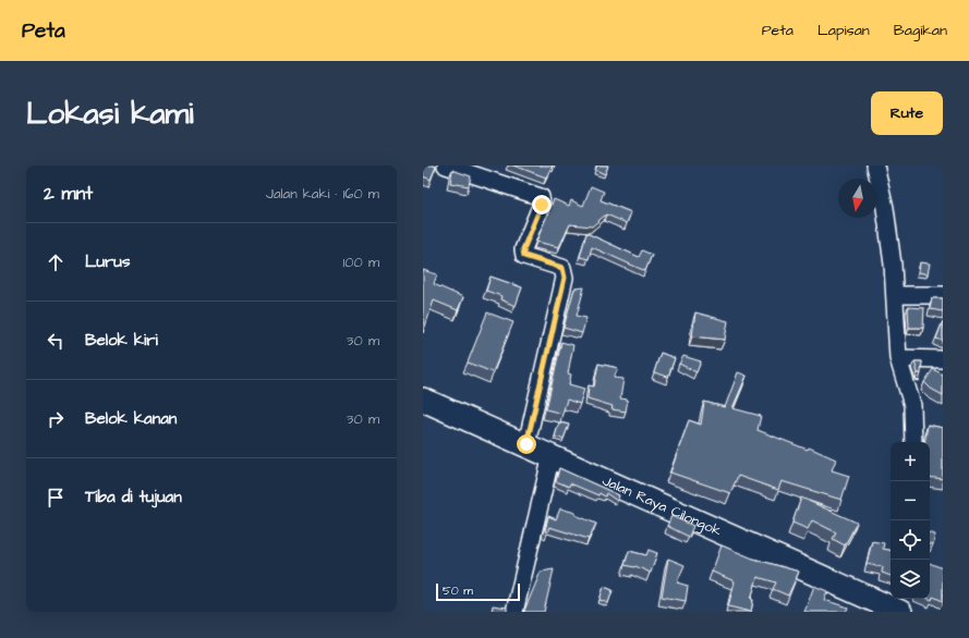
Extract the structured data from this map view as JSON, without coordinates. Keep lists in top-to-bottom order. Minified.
{"streets":{"highway":["Jalan Raya Cilongok"]},"scale_bar":"50 m","north":"bottom","page":{"header":"Peta","nav":["Peta","Lapisan","Bagikan"],"buttons":"Rute","title":"Lokasi kami","heading":["2 mnt","Jalan kaki · 160 m"],"list":[["Lurus","100 m"],["Belok kiri","30 m"],["Belok kanan","30 m"],"Tiba di tujuan"],"map_buttons":["+","−"],"scale":"50 m"}}
